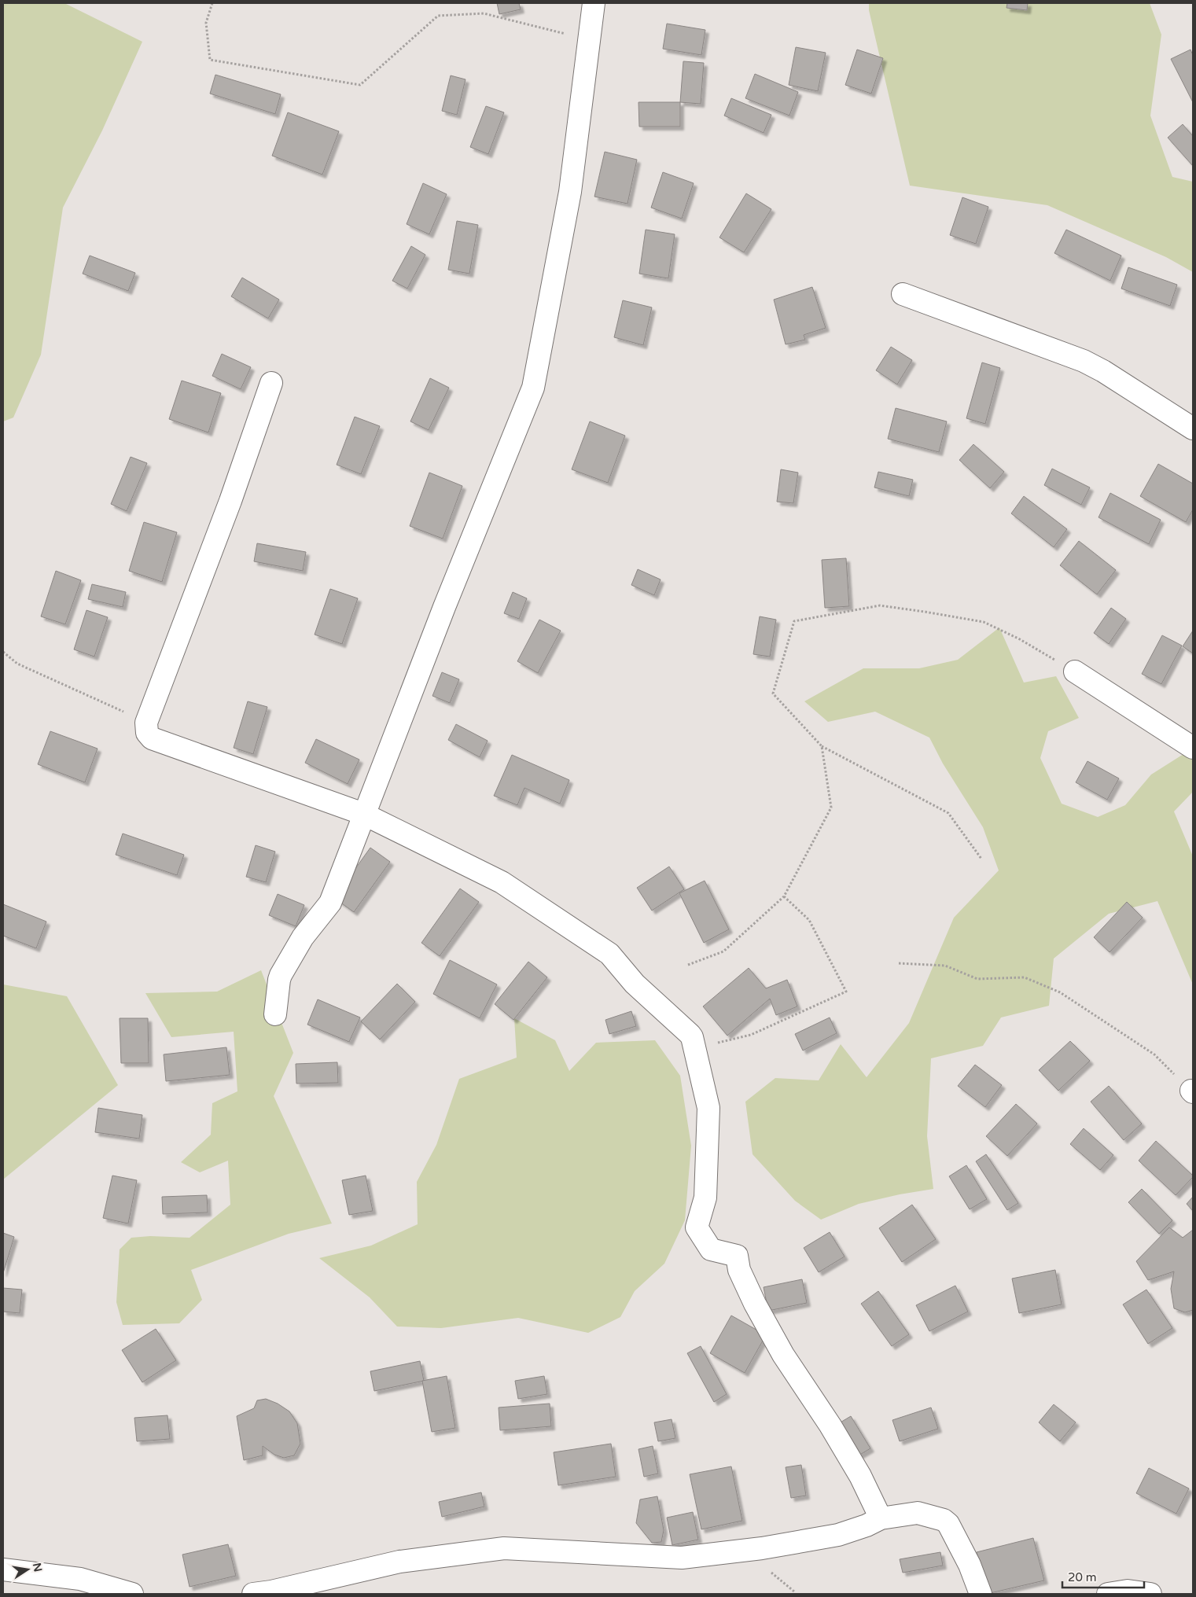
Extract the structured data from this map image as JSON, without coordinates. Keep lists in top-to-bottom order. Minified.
{"scale_bar":"20 m","north":"right"}
